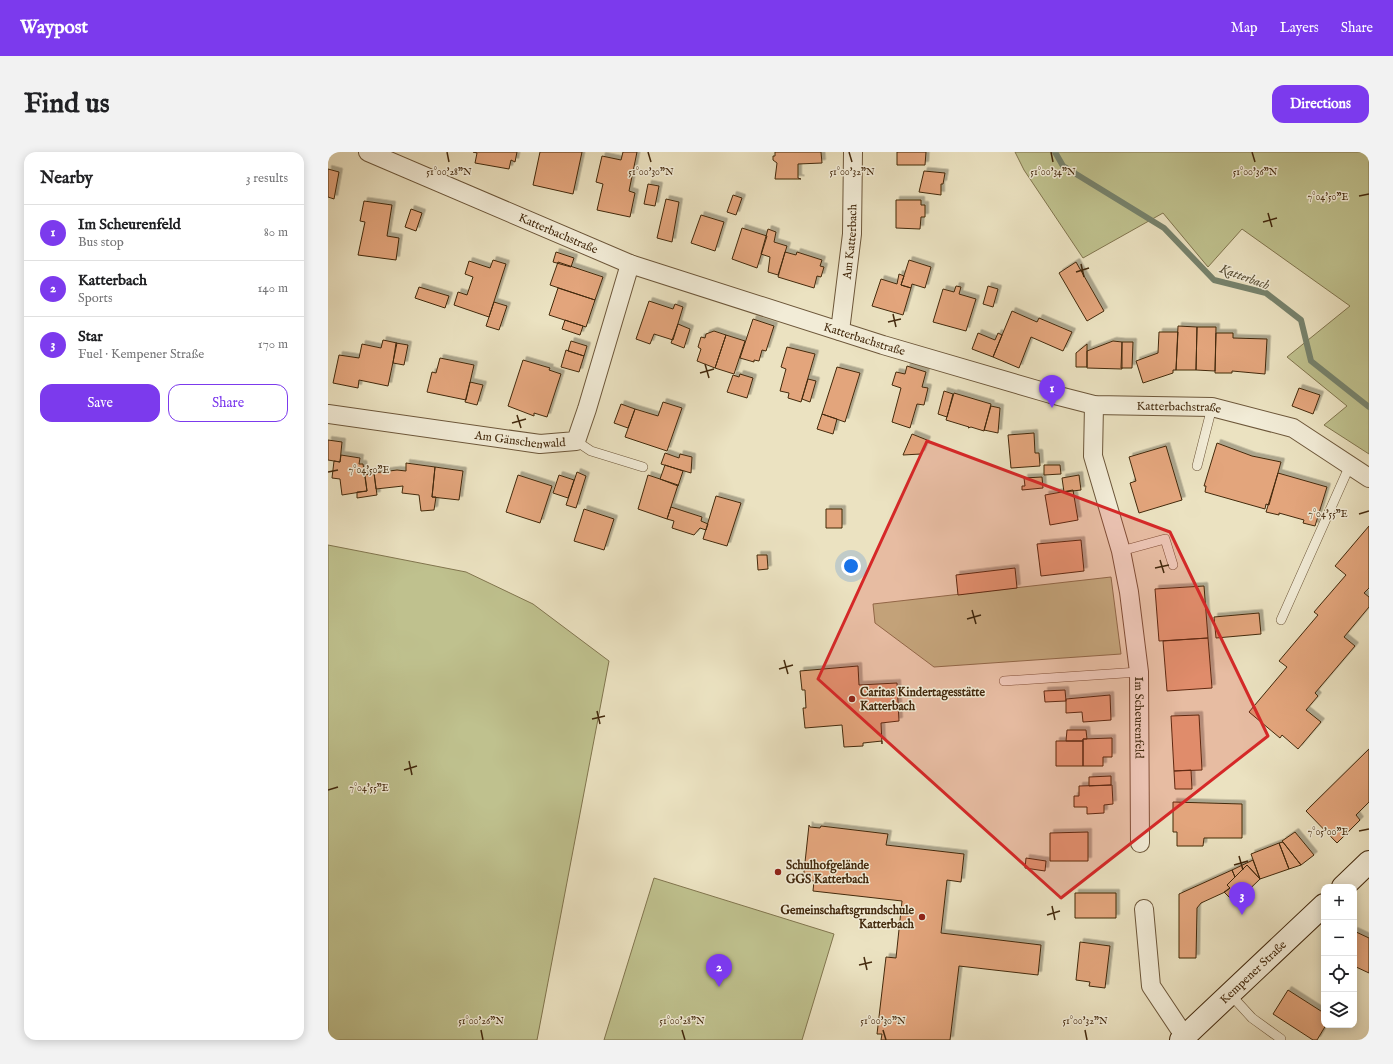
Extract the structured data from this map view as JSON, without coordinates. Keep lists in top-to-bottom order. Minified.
{"streets":{"main road":["Kempener Straße"],"street":["Katterbachstraße","Am Katterbach","Am Gänschenwald","Im Scheurenfeld"]},"crossings":[["Katterbachstraße","Am Katterbach"],["Katterbachstraße","Am Gänschenwald"],["Katterbachstraße","Im Scheurenfeld"]],"water":["Katterbach"],"places":["Caritas Kindertagesstätte Katterbach","Schulhofgelände GGS Katterbach","Gemeinschaftsgrundschule Katterbach"],"page":{"header":"Waypost","nav":["Map","Layers","Share"],"buttons":["Directions",["Save","Share"]],"title":"Find us","heading":["Nearby","3 results"],"list":[{"mark":"1","name":"Im Scheurenfeld","note":"Bus stop","value":"80 m"},{"mark":"2","name":"Katterbach","note":"Sports","value":"140 m"},{"mark":"3","name":"Star","note":"Fuel · Kempener Straße","value":"170 m"}],"pins":["1","3","2"],"map_buttons":["+","−"]},"coordinates":["51°00'28\"N","51°00'30\"N","51°00'32\"N","51°00'34\"N","51°00'36\"N","7°04'50\"E","7°04'55\"E","7°05'00\"E","51°00'26\"N"]}
